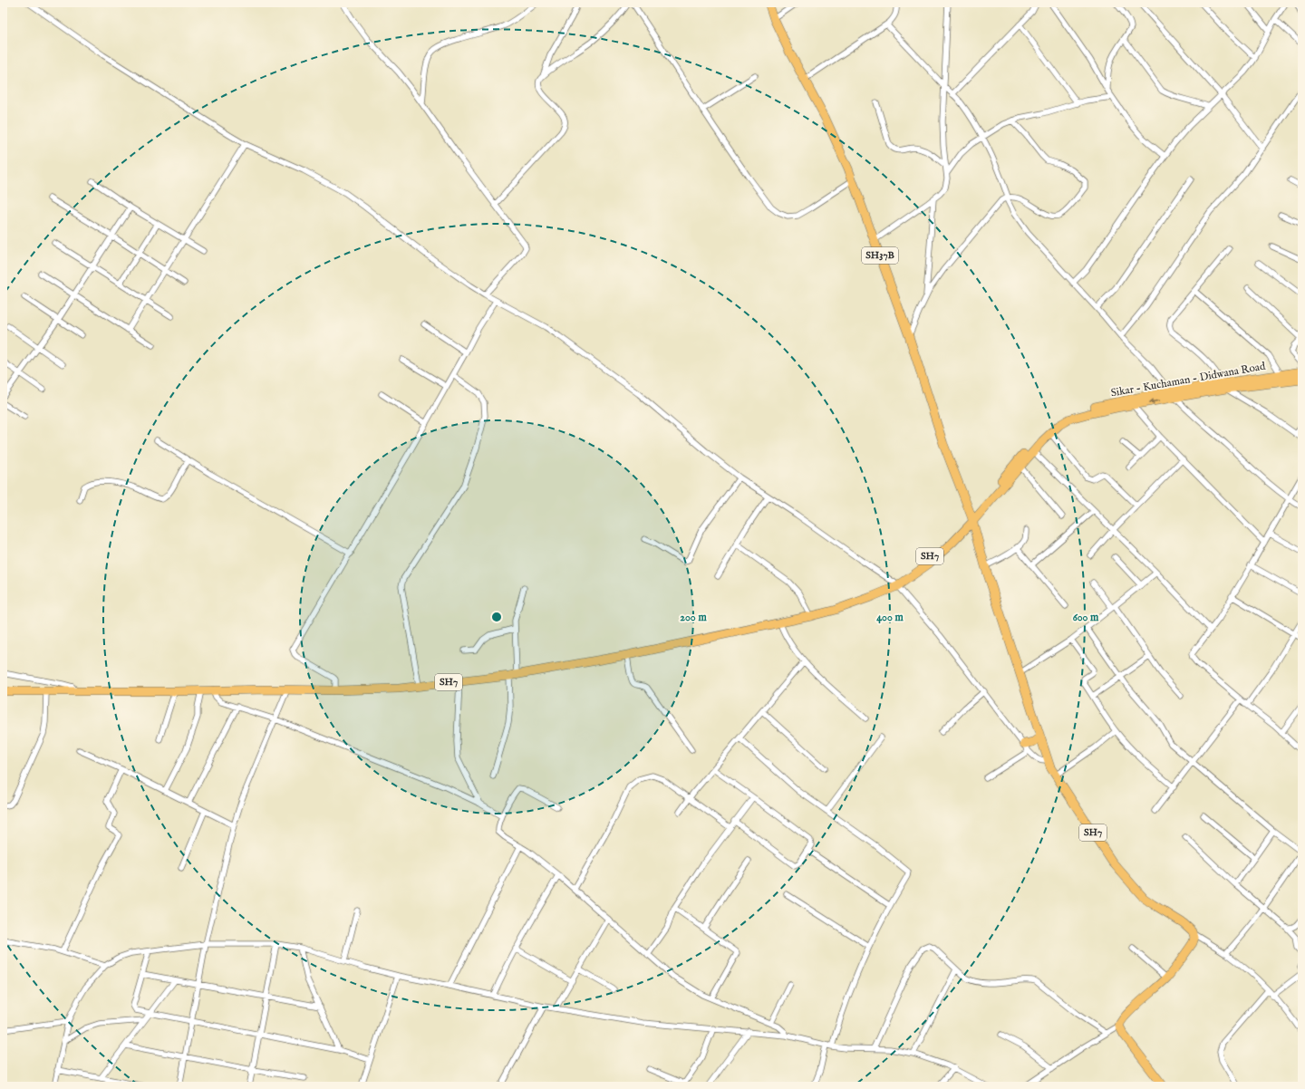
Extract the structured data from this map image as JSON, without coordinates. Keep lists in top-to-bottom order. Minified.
{"streets":{"main road":["SH37B","Sikar - Kuchaman - Didwana Road","SH7"]},"crossings":[["SH37B","Sikar - Kuchaman - Didwana Road"],["SH37B","SH7"],["Sikar - Kuchaman - Didwana Road","SH7"]],"rings":["200 m","400 m","600 m"]}
